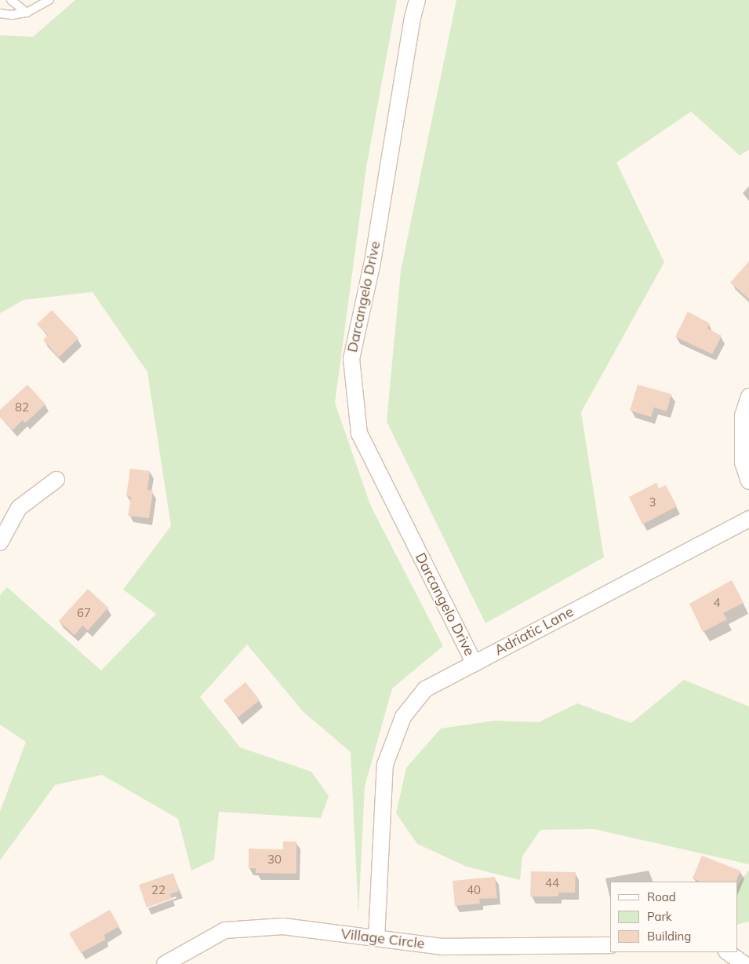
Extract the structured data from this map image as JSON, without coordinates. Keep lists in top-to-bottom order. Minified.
{"streets":{"street":["Darcangelo Drive","Adriatic Lane","Village Circle"]},"crossings":[["Darcangelo Drive","Adriatic Lane"],["Adriatic Lane","Village Circle"]],"house_numbers":["82","3","4","67","30","44","22","40"],"legend":["Road","Park","Building"]}
